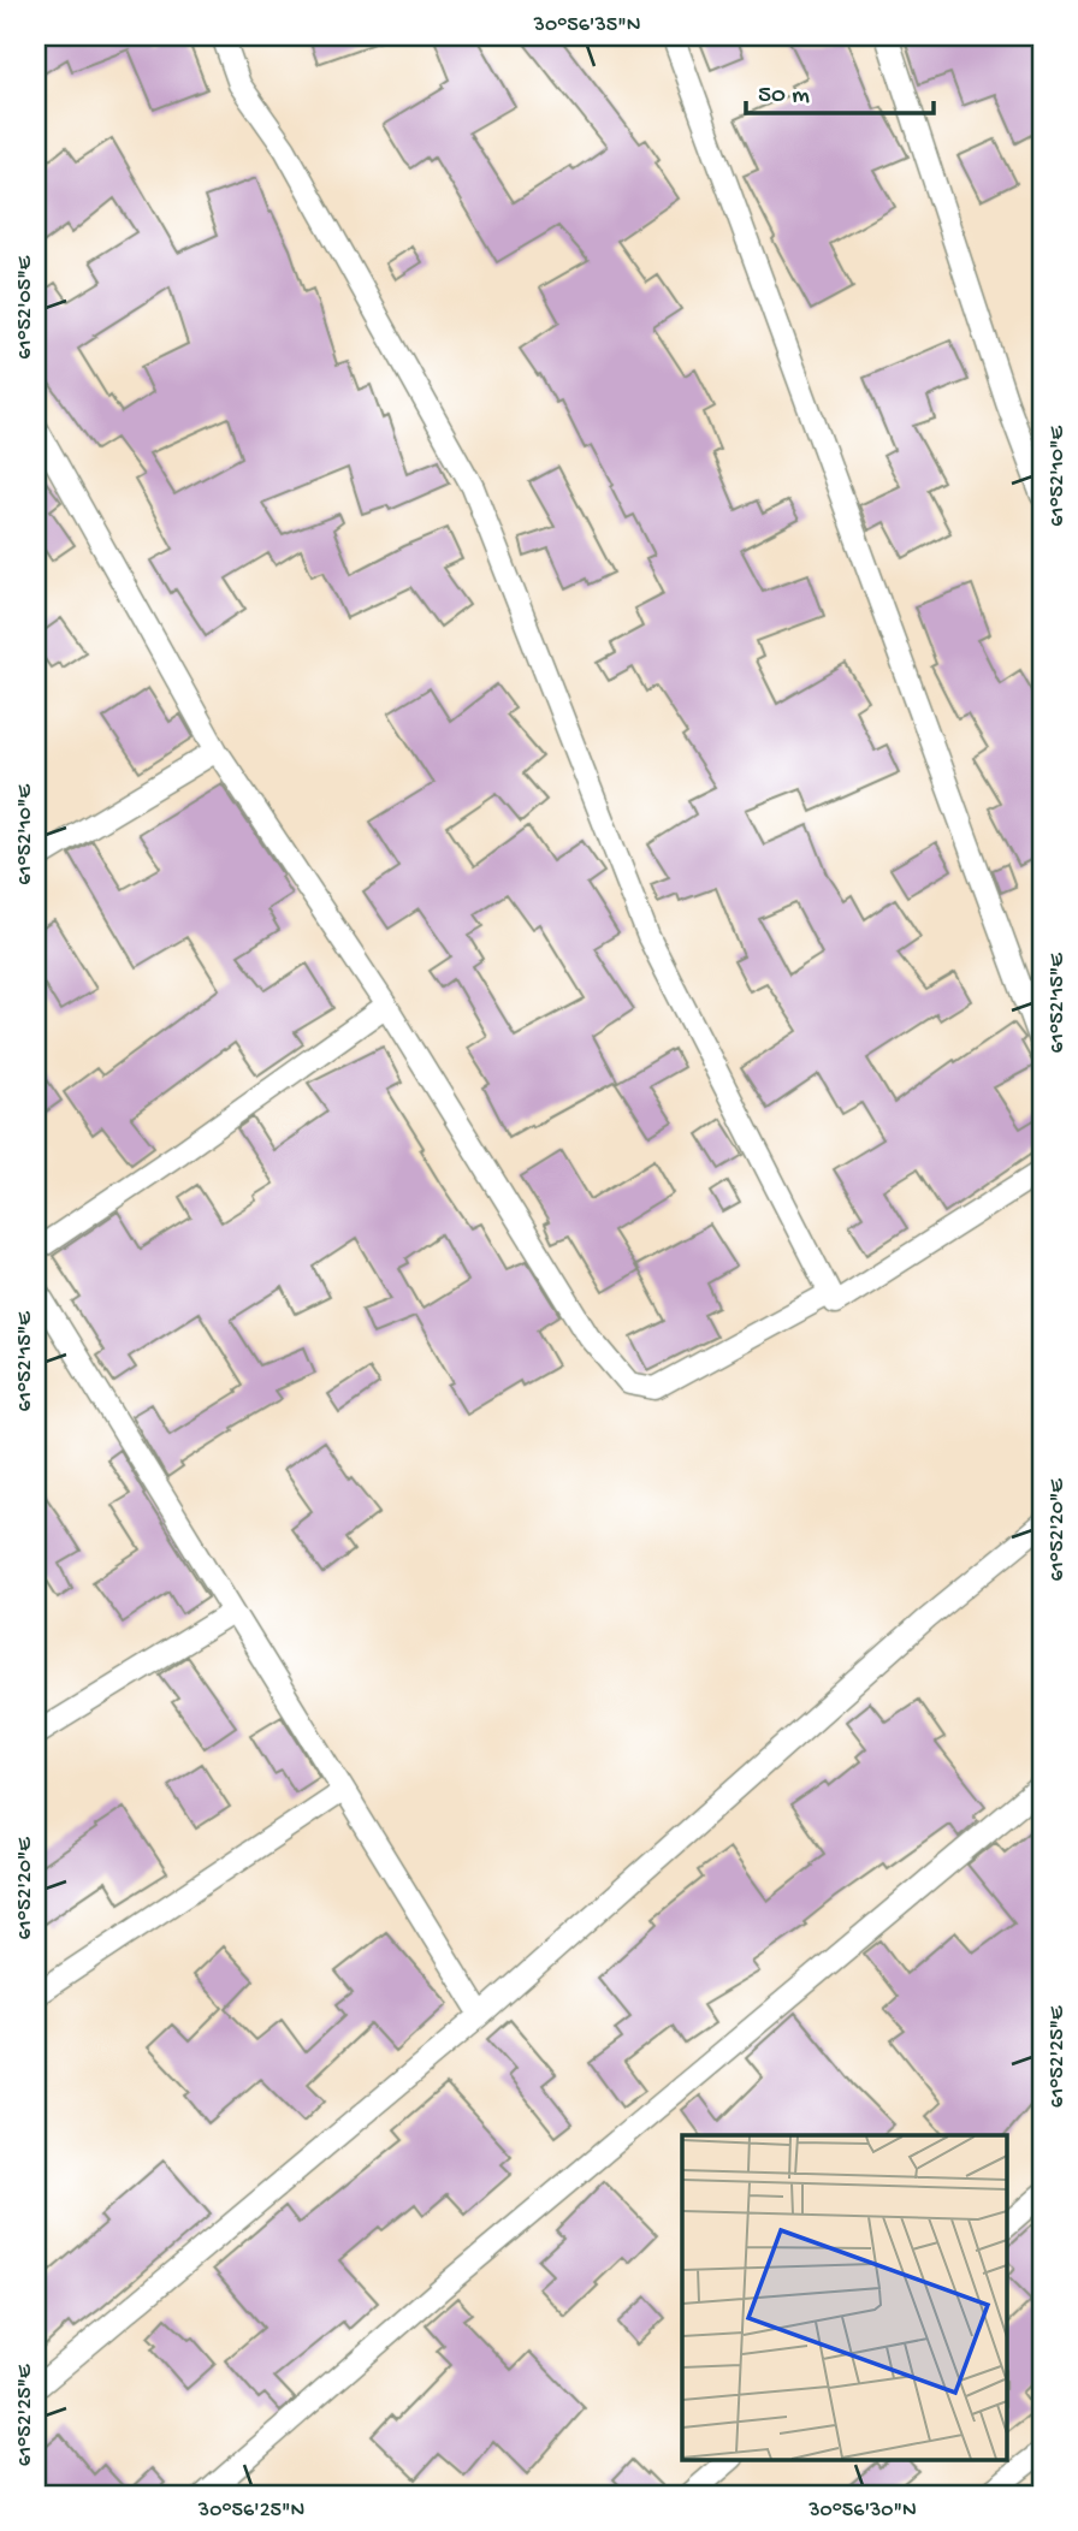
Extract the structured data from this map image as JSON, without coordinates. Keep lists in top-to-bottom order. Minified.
{"scale_bar":"50 m","coordinates":["30°56'35\"N","61°52'05\"E","61°52'10\"E","61°52'15\"E","61°52'20\"E","61°52'25\"E","30°56'25\"N","30°56'30\"N"]}
